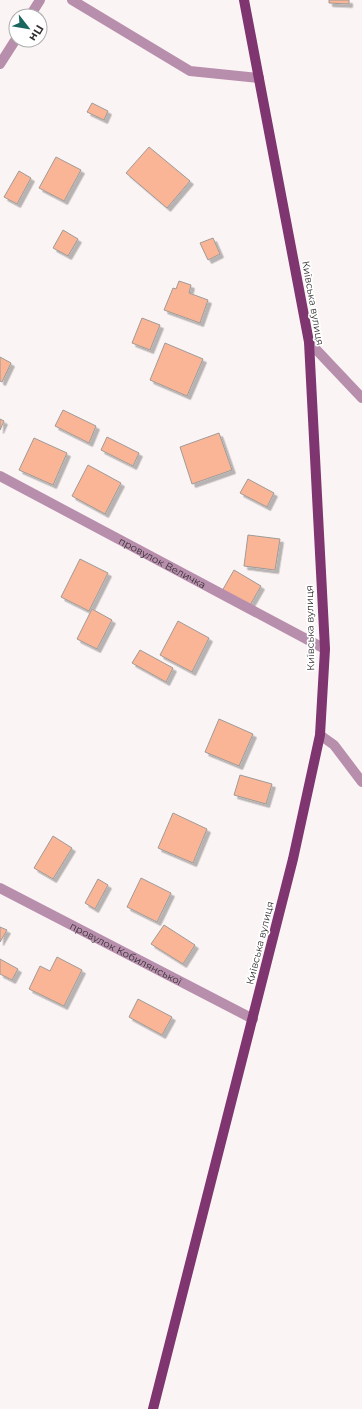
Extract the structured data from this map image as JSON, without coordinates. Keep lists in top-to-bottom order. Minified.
{"streets":{"main road":["Київська вулиця"],"street":["провулок Величка","провулок Кобилянської"]},"crossings":[["Київська вулиця","провулок Величка"],["Київська вулиця","провулок Кобилянської"]],"north":"bottom right"}
